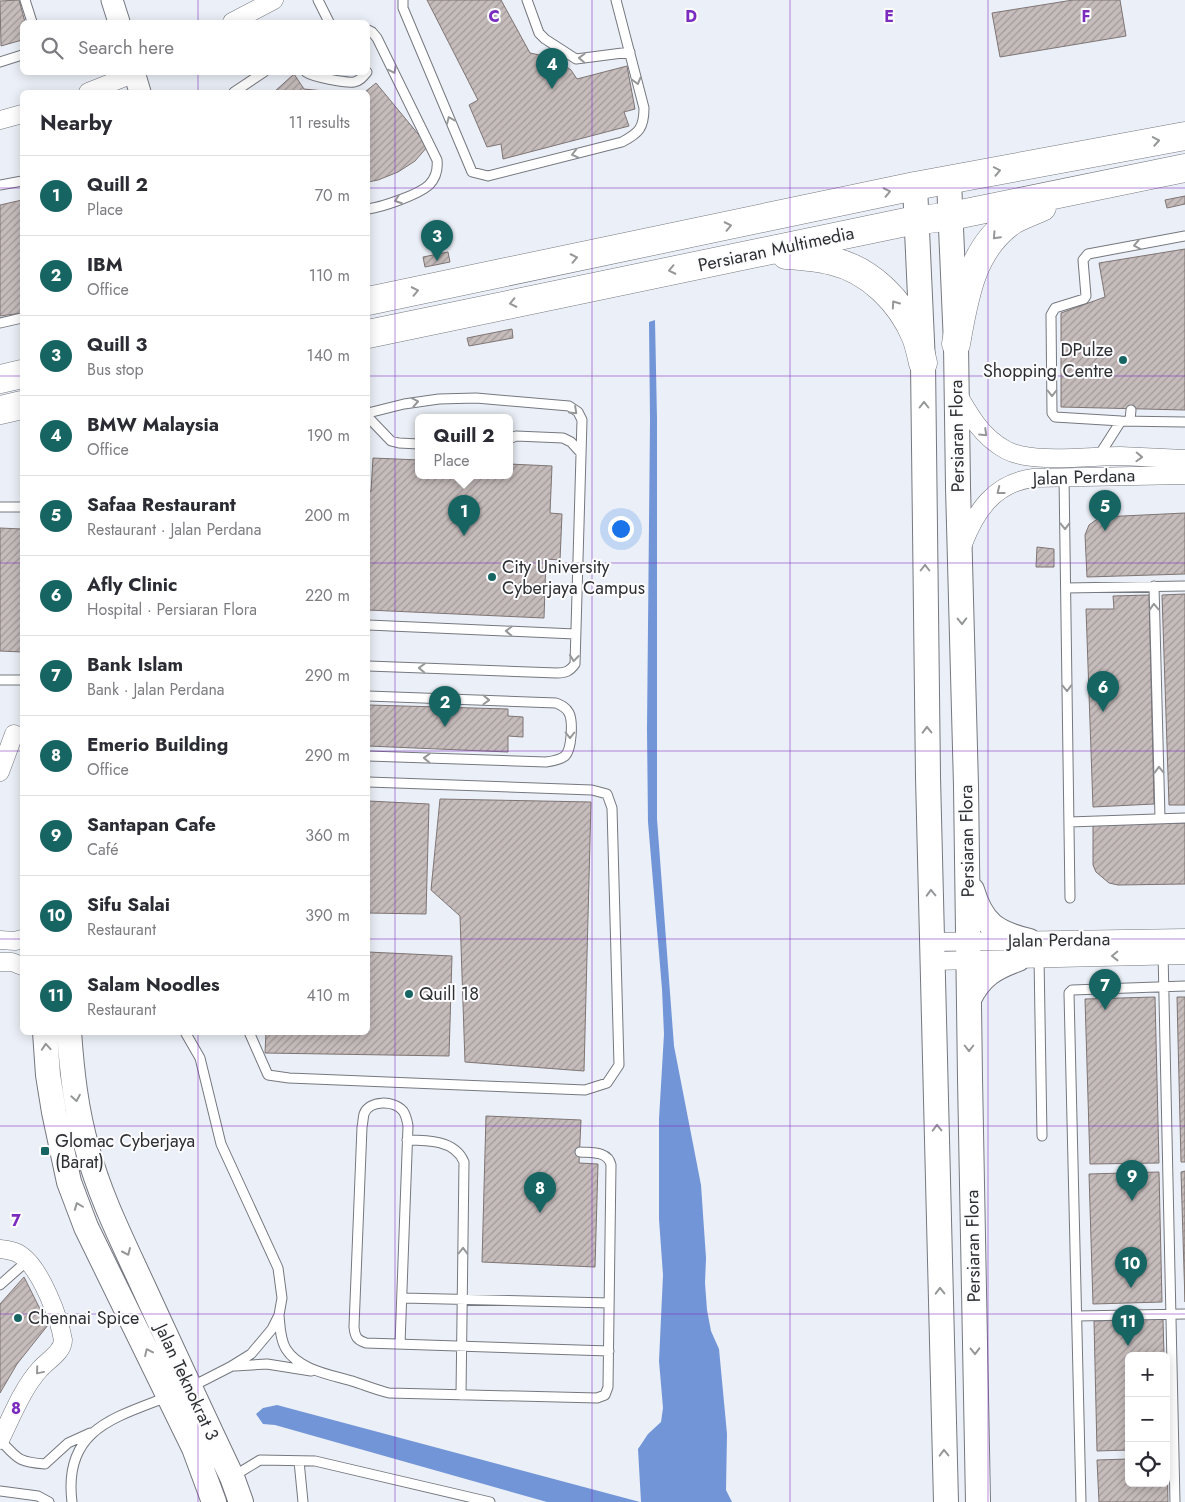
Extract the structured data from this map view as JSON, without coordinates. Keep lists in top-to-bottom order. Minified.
{"streets":{"main road":["Persiaran Multimedia","Persiaran Flora","Jalan Teknokrat 3"],"street":["Jalan Perdana"]},"crossings":[["Persiaran Multimedia","Persiaran Flora"],["Persiaran Flora","Jalan Perdana"]],"places":{"other":["DPulze Shopping Centre","City University Cyberjaya Campus","Quill 18","Chennai Spice"],"transit":["Glomac Cyberjaya (Barat)"]},"page":{"search":"Search here","pins":["4","3","5","1","6","2","7","9","8","10","11"],"heading":["Nearby","11 results"],"list":[{"mark":"1","name":"Quill 2","note":"Place","value":"70 m"},{"mark":"2","name":"IBM","note":"Office","value":"110 m"},{"mark":"3","name":"Quill 3","note":"Bus stop","value":"140 m"},{"mark":"4","name":"BMW Malaysia","note":"Office","value":"190 m"},{"mark":"5","name":"Safaa Restaurant","note":"Restaurant · Jalan Perdana","value":"200 m"},{"mark":"6","name":"Afly Clinic","note":"Hospital · Persiaran Flora","value":"220 m"},{"mark":"7","name":"Bank Islam","note":"Bank · Jalan Perdana","value":"290 m"},{"mark":"8","name":"Emerio Building","note":"Office","value":"290 m"},{"mark":"9","name":"Santapan Cafe","note":"Café","value":"360 m"},{"mark":"10","name":"Sifu Salai","note":"Restaurant","value":"390 m"},{"mark":"11","name":"Salam Noodles","note":"Restaurant","value":"410 m"}],"popup":["Quill 2","Place"],"map_buttons":["+","−"]},"grid":{"columns":["C","D","E","F"],"rows":["7","8"]}}
